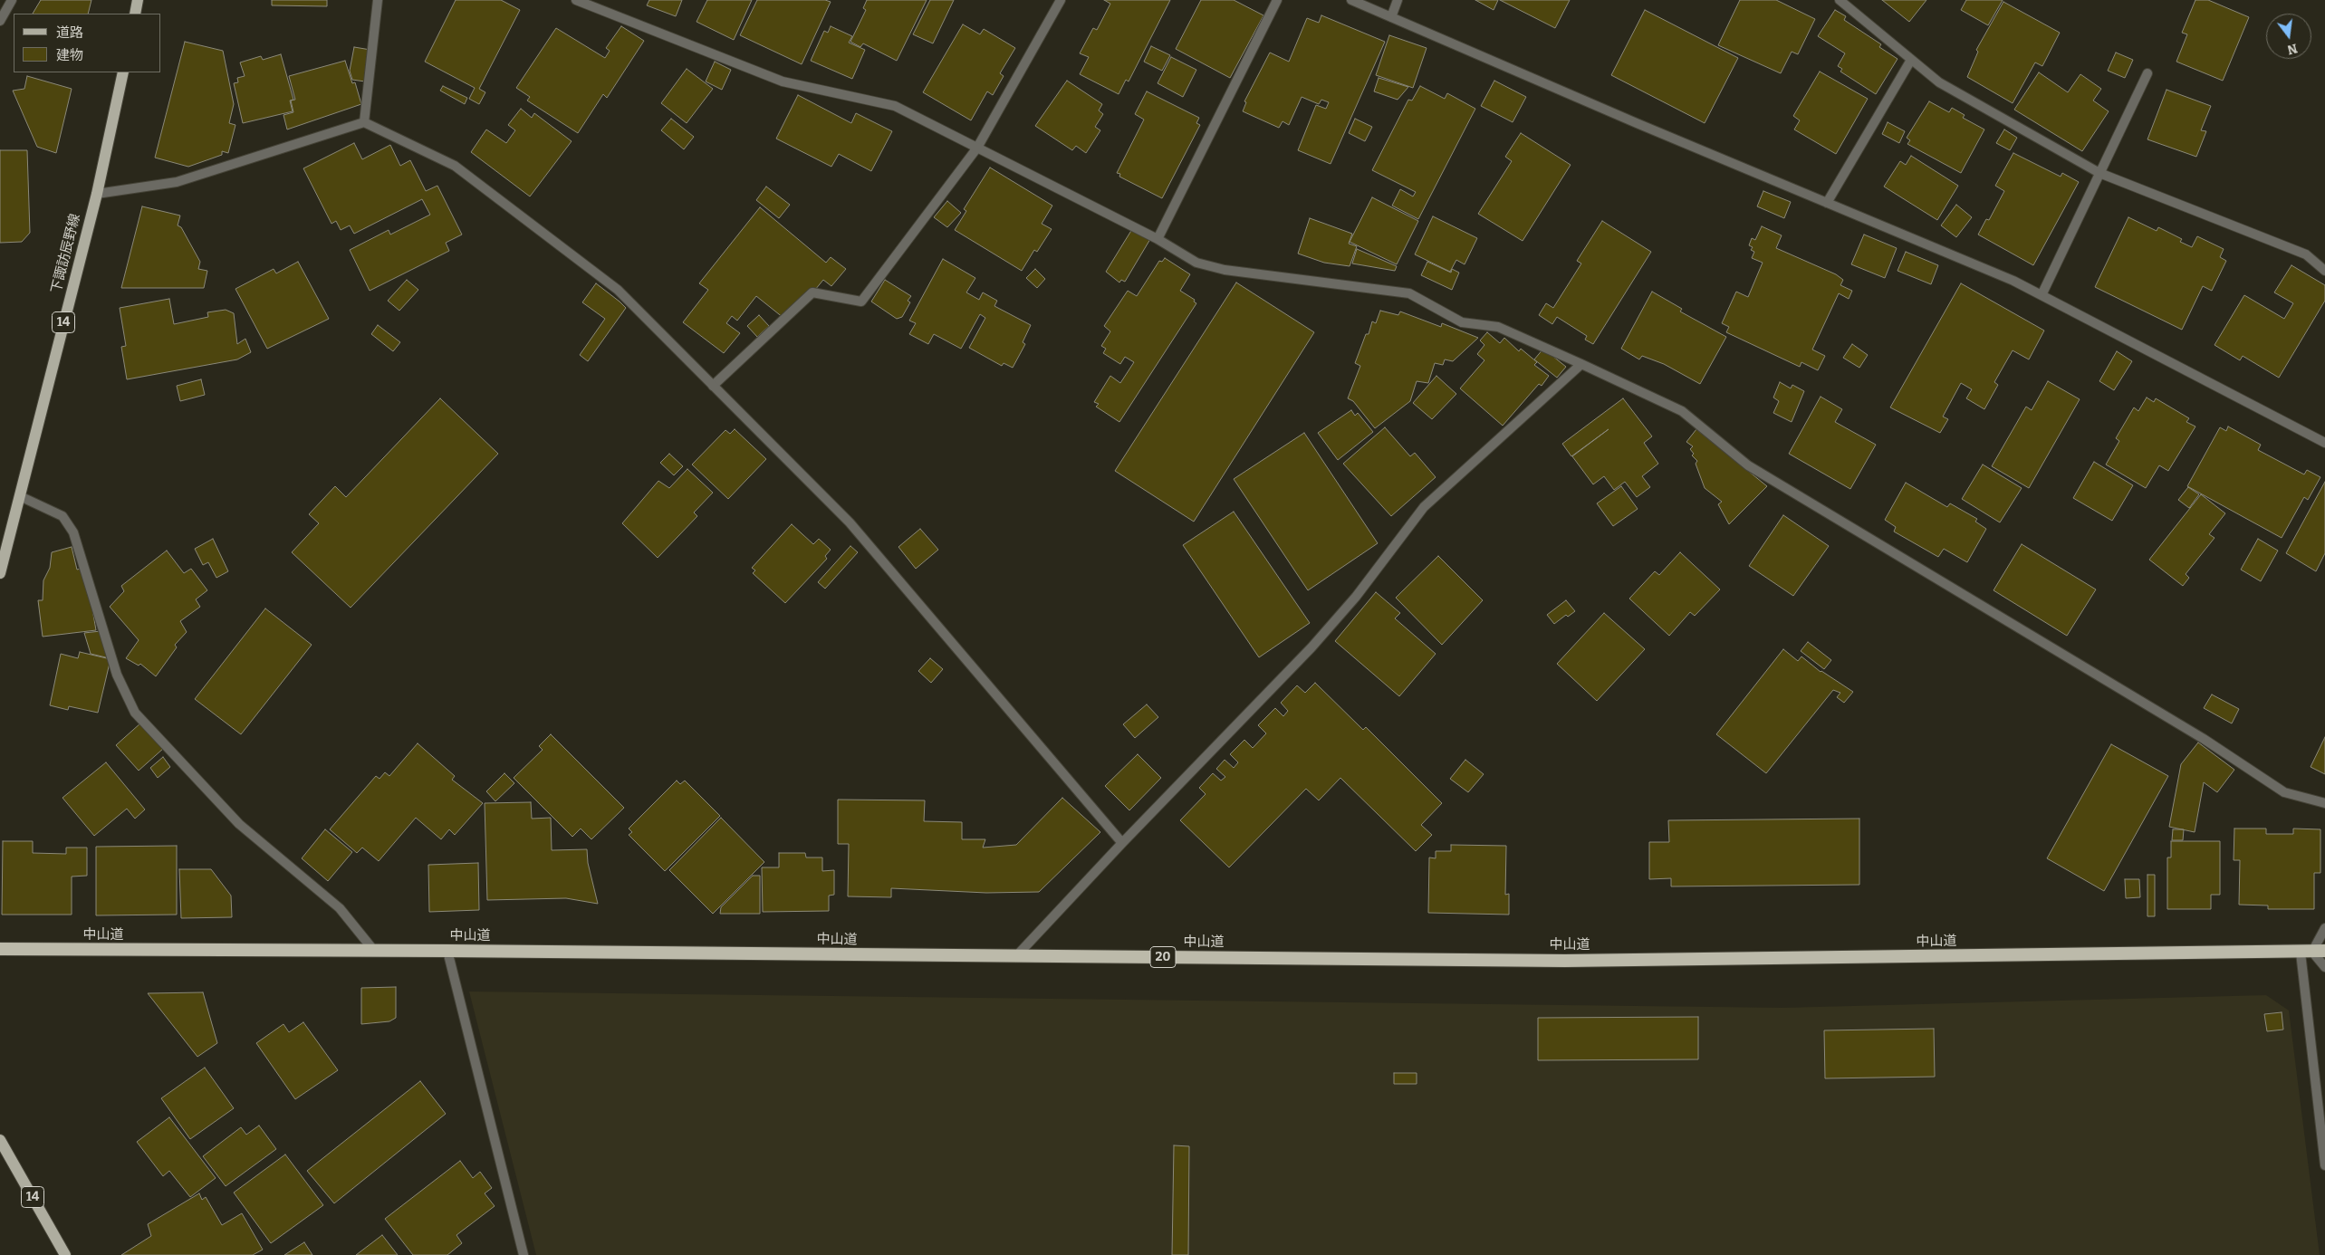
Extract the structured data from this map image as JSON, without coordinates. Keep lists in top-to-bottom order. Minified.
{"streets":{"highway":["中山道","20"],"main road":["下諏訪辰野線","14"]},"legend":["道路","建物"],"north":"bottom"}
